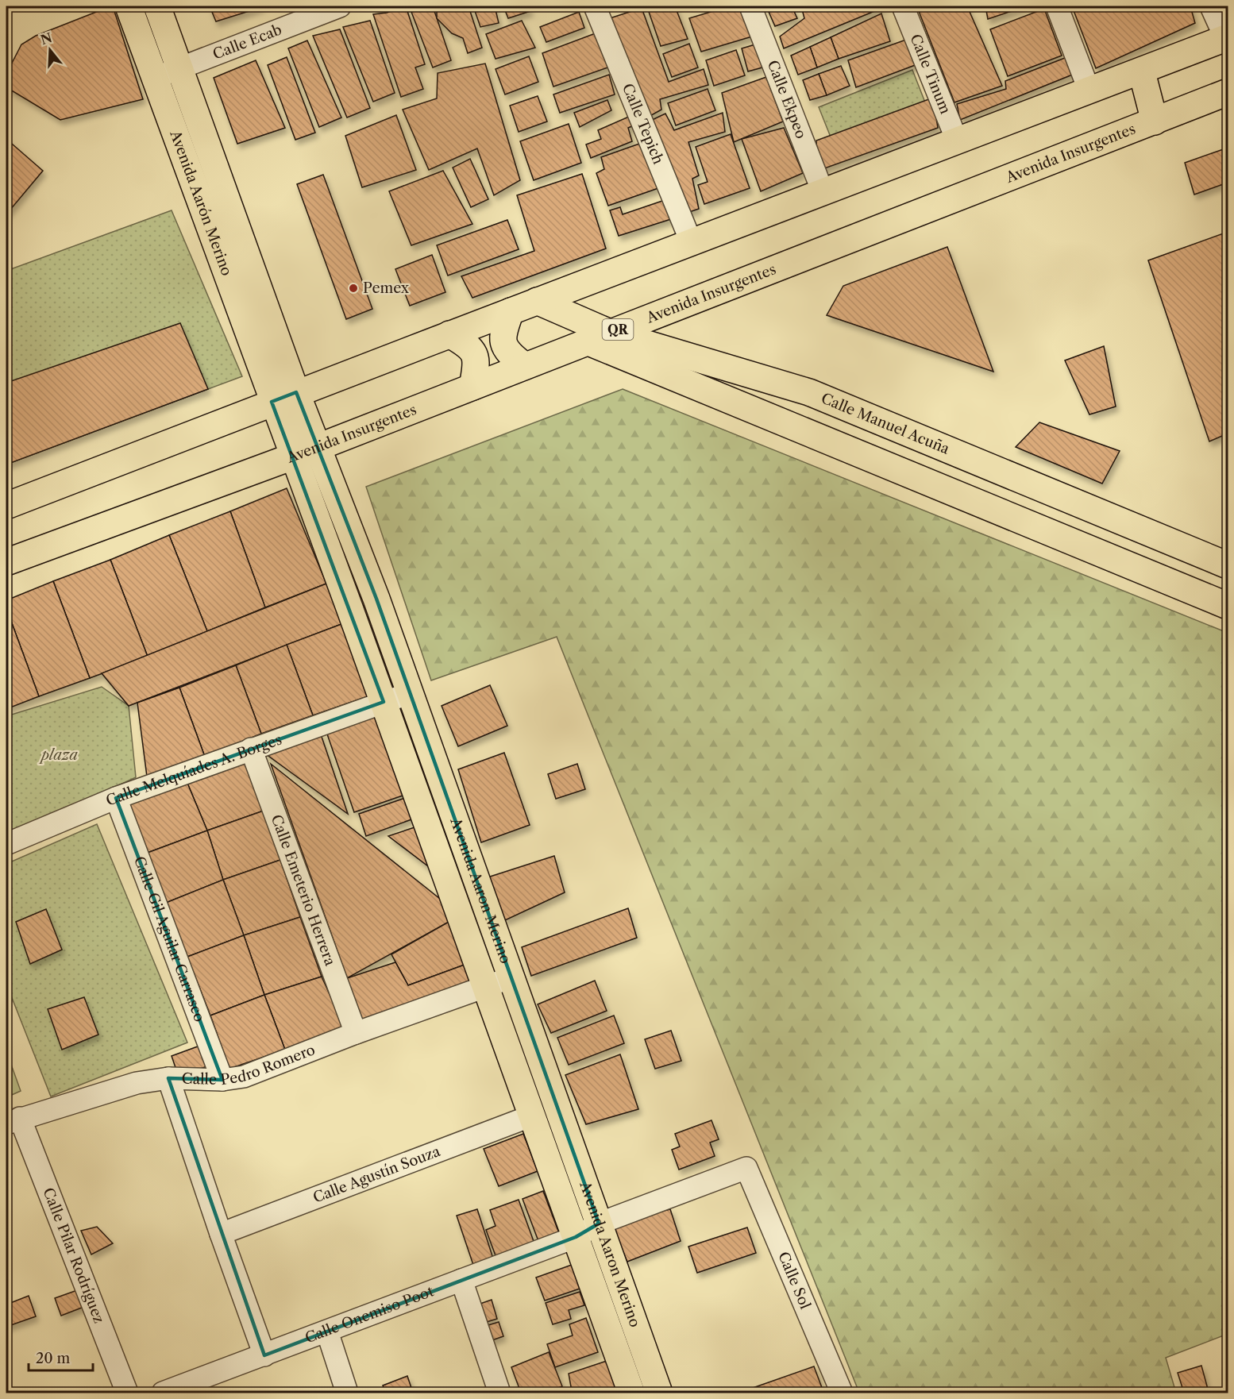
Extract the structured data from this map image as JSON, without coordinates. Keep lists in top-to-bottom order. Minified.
{"streets":{"main road":["Avenida Insurgentes","Avenida Aarón Merino","QR","Calle Manuel Acuña","Avenida Aaron Merino"],"street":["Calle Ecab","Calle Tinum","Calle Ekpeo","Calle Tepich","Calle Melquíades A. Borges","Calle Emeterio Herrera","Calle Gil Aguilar Carrasco","Calle Pedro Romero","Calle Agustín Souza","Calle Pilar Rodríguez","Calle Sol","Calle Onemiso Poot"]},"crossings":[["Calle Ecab","Avenida Aarón Merino"],["Avenida Insurgentes","Calle Manuel Acuña"],["Avenida Insurgentes","Avenida Aaron Merino"],["Avenida Aarón Merino","Avenida Aaron Merino"],["Calle Melquíades A. Borges","Calle Emeterio Herrera"],["Calle Melquíades A. Borges","Avenida Aaron Merino"],["Calle Melquíades A. Borges","Calle Gil Aguilar Carrasco"],["Calle Emeterio Herrera","Calle Pedro Romero"],["Avenida Aaron Merino","Calle Pedro Romero"],["Avenida Aaron Merino","Calle Agustín Souza"],["Avenida Aaron Merino","Calle Onemiso Poot"],["Calle Gil Aguilar Carrasco","Calle Pedro Romero"],["Calle Pedro Romero","Calle Pilar Rodríguez"],["Calle Sol","Calle Onemiso Poot"]],"parks":["plaza"],"places":["Pemex"],"scale_bar":"20 m","north":"top"}
